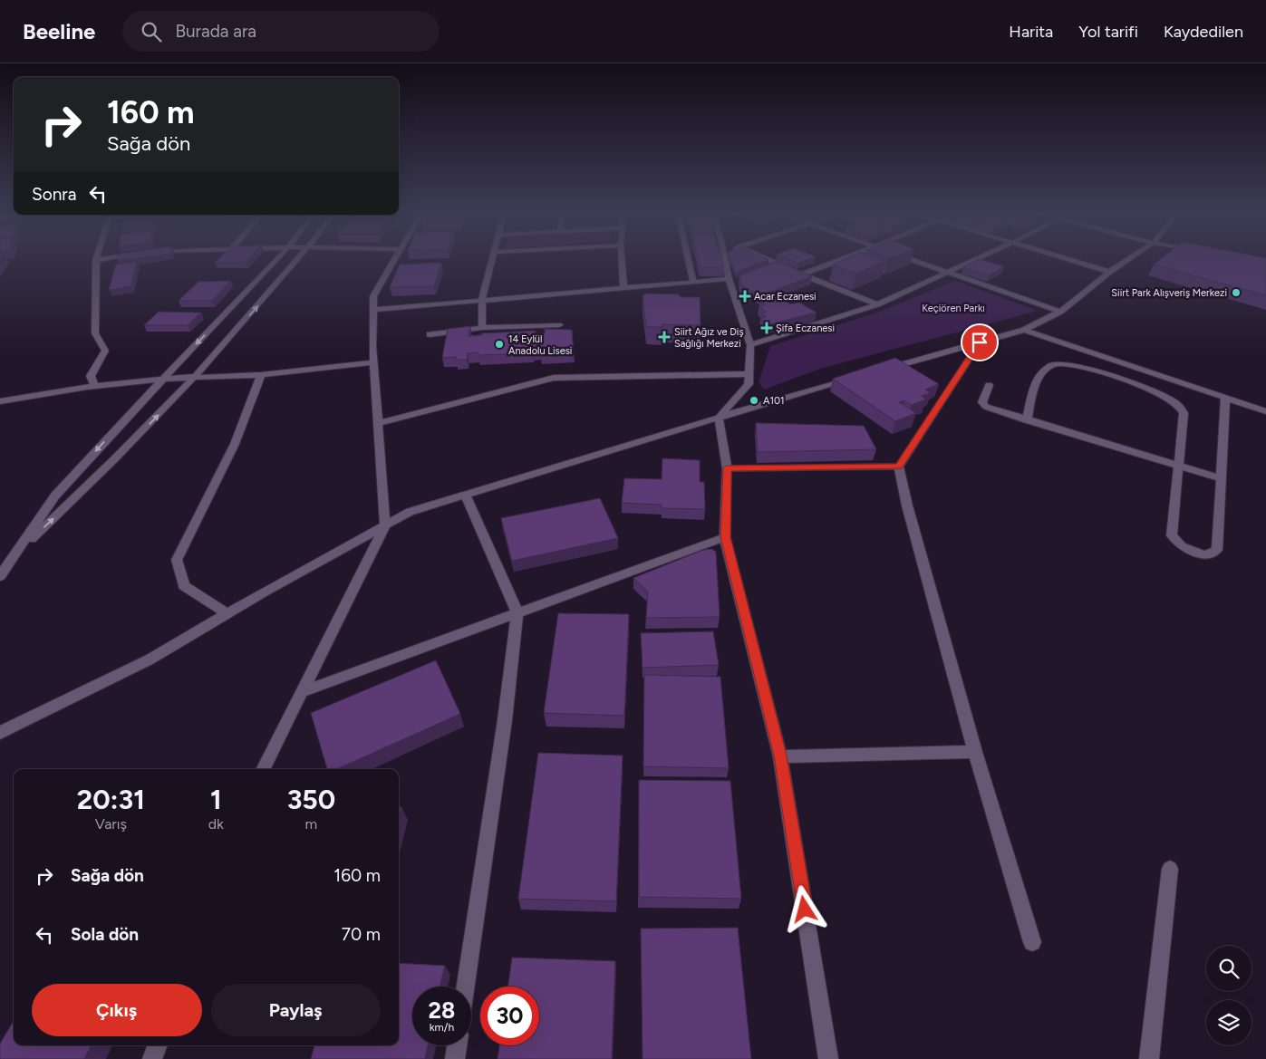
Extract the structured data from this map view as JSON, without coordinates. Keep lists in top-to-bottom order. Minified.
{"parks":["Keçiören Parkı"],"places":{"other":["Siirt Park Alışveriş Merkezi","14 Eylül Anadolu Lisesi","A101"],"health":["Acar Eczanesi","Şifa Eczanesi","Siirt Ağız ve Diş Sağlığı Merkezi"]},"page":{"header":"Beeline","search":"Burada ara","nav":["Harita","Yol tarifi","Kaydedilen"],"turn":["160 m","Sağa dön"],"then":"Sonra","eta":["20:31","Varış","1","dk","350","m"],"list":[{"name":"Sağa dön","value":"160 m"},{"name":"Sola dön","value":"70 m"}],"buttons":["Çıkış","Paylaş"],"speed":"28 km/h","limit":"30"}}
